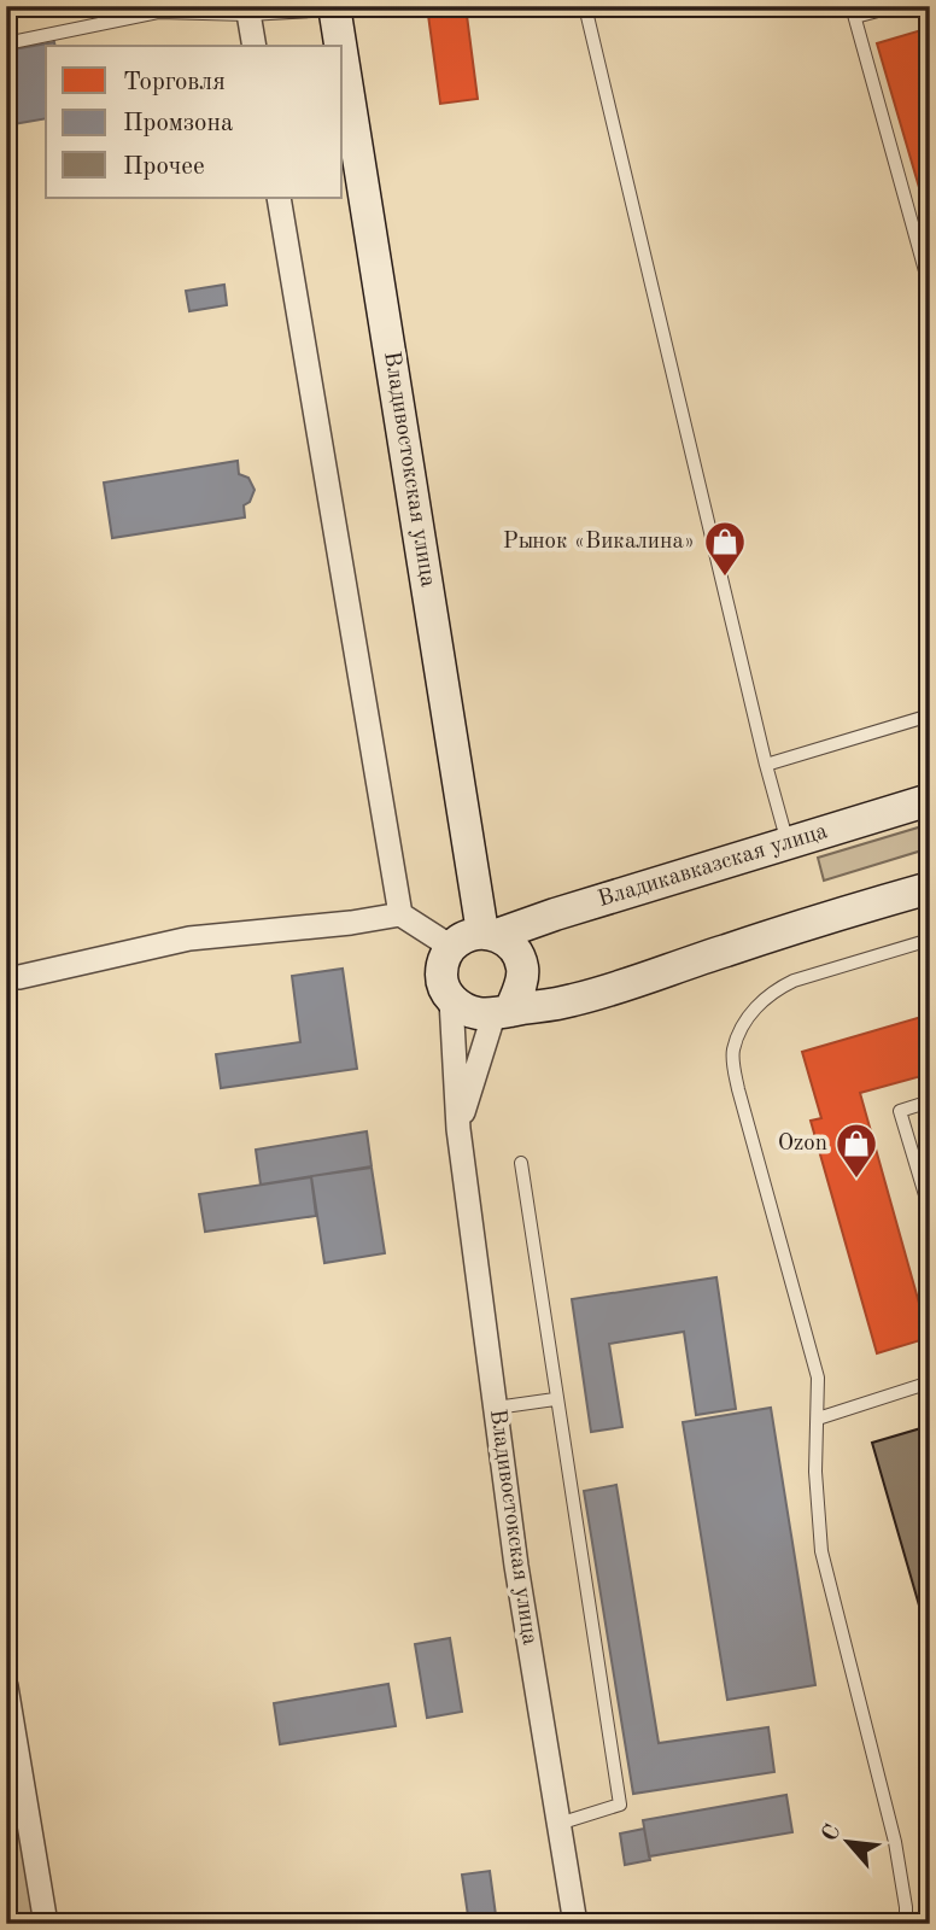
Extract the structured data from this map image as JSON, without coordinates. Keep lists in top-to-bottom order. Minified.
{"streets":{"main road":["Владивостокская улица","Владикавказская улица"]},"crossings":[["Владивостокская улица","Владикавказская улица"]],"places":{"shop":["Рынок «Викалина»","Ozon"]},"legend":["Торговля","Промзона","Прочее"],"north":"top left"}
